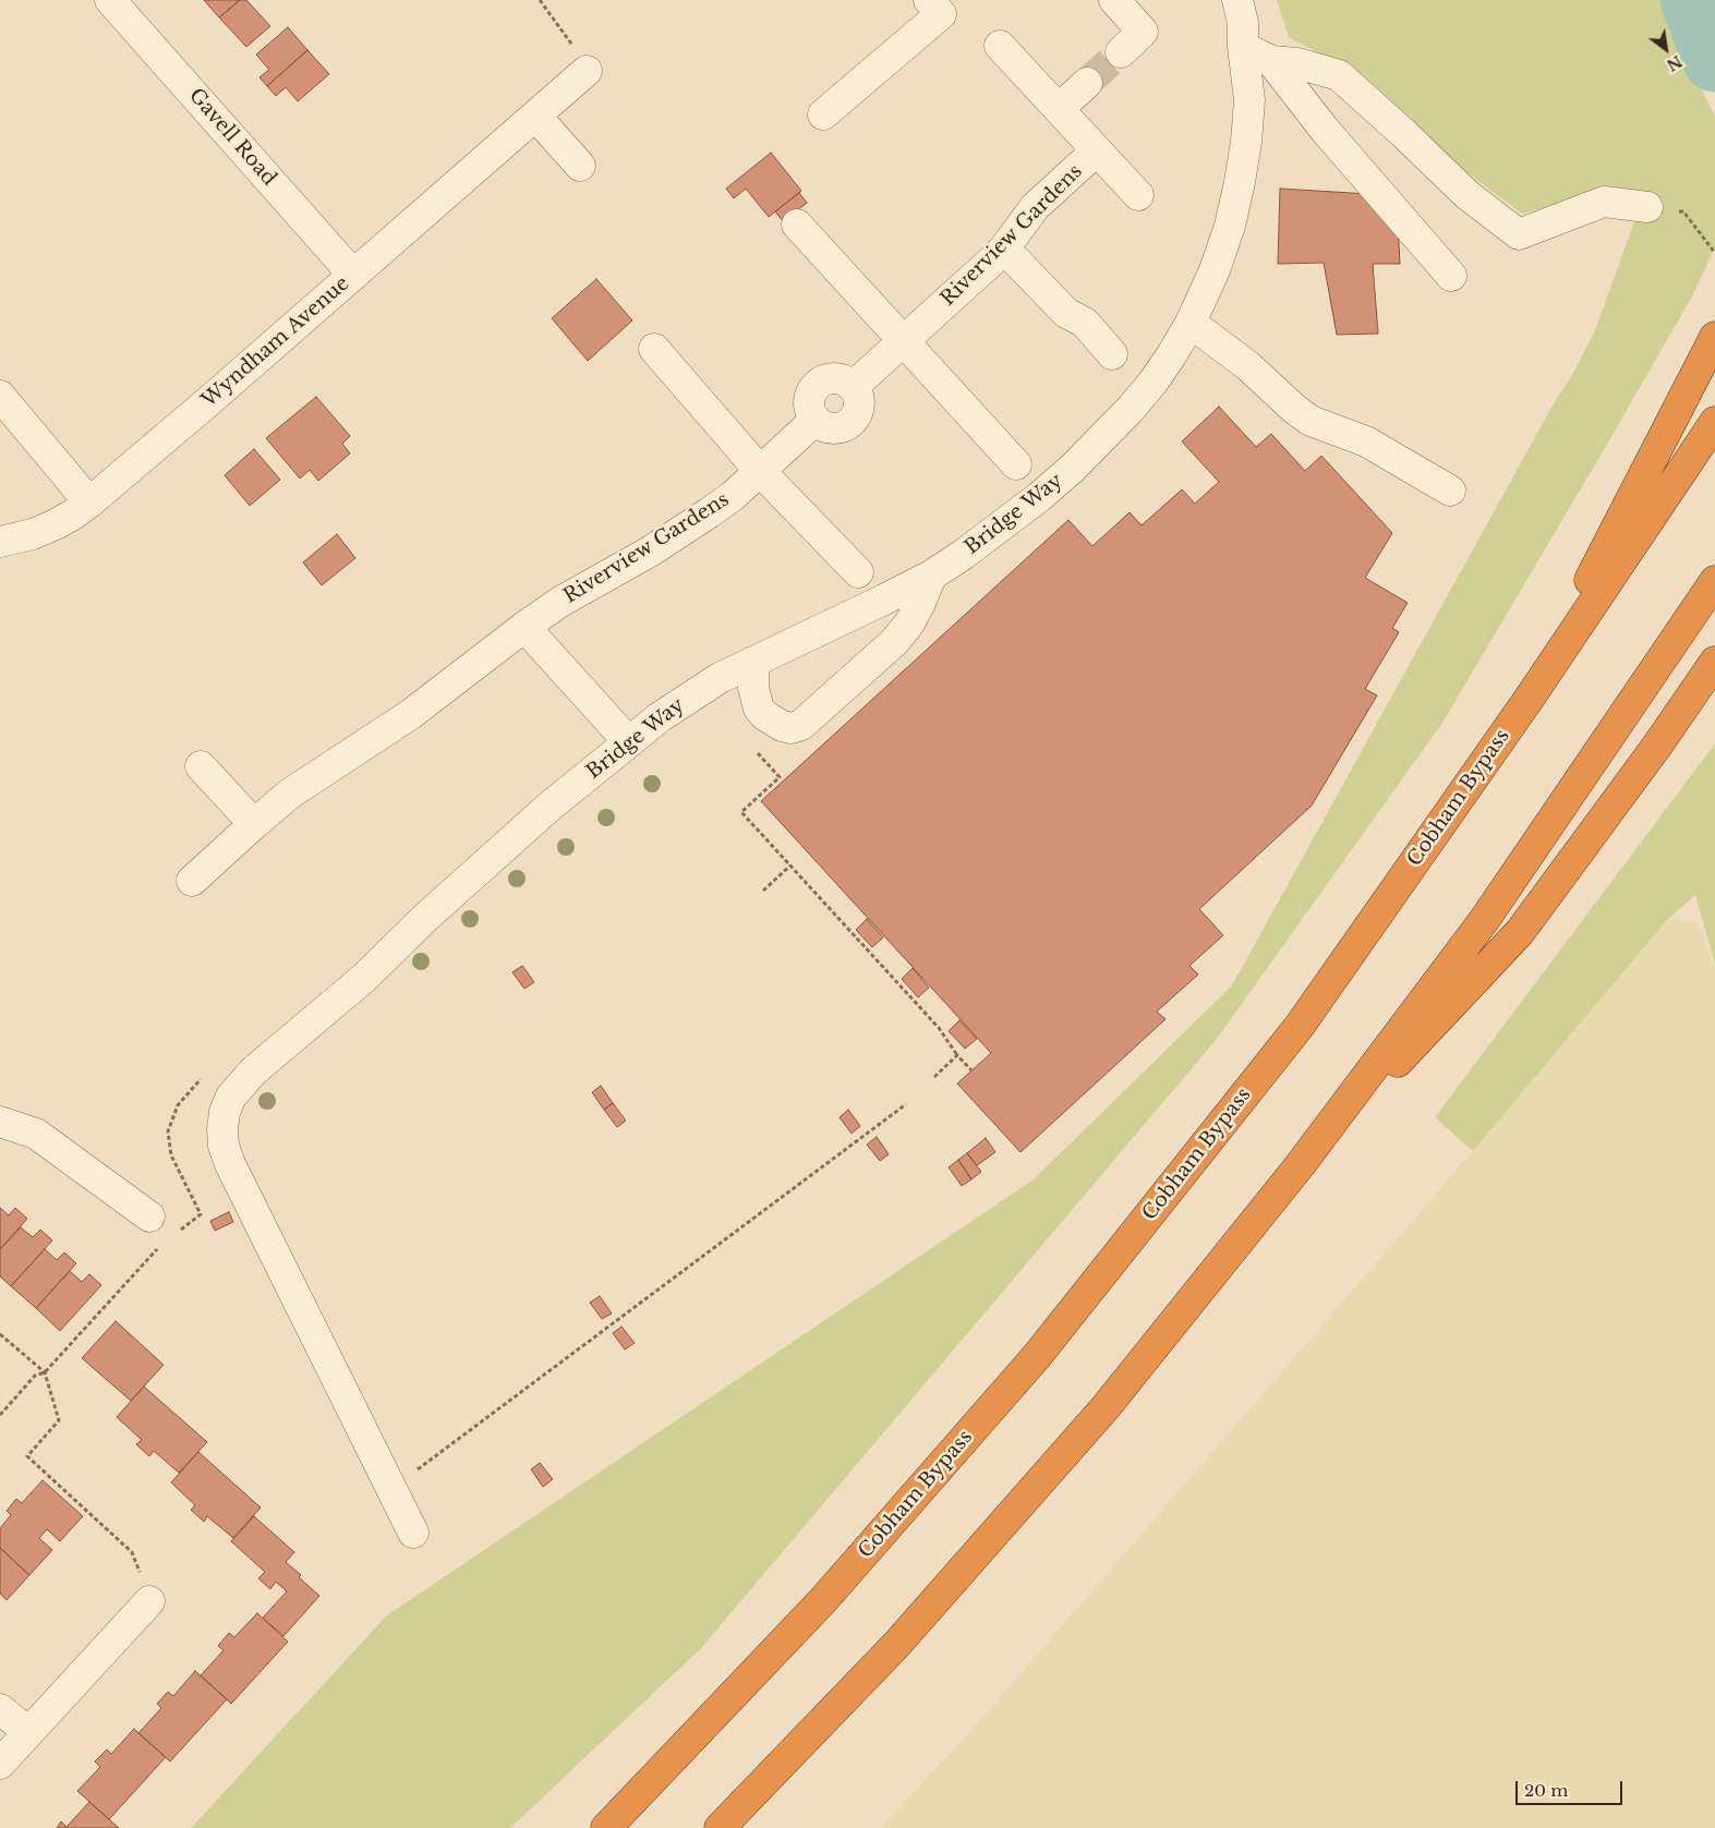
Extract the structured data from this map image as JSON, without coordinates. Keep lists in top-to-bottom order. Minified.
{"streets":{"highway":["Cobham Bypass"],"street":["Gavell Road","Riverview Gardens","Wyndham Avenue","Bridge Way"]},"crossings":[["Gavell Road","Wyndham Avenue"]],"scale_bar":"20 m","north":"bottom right"}
